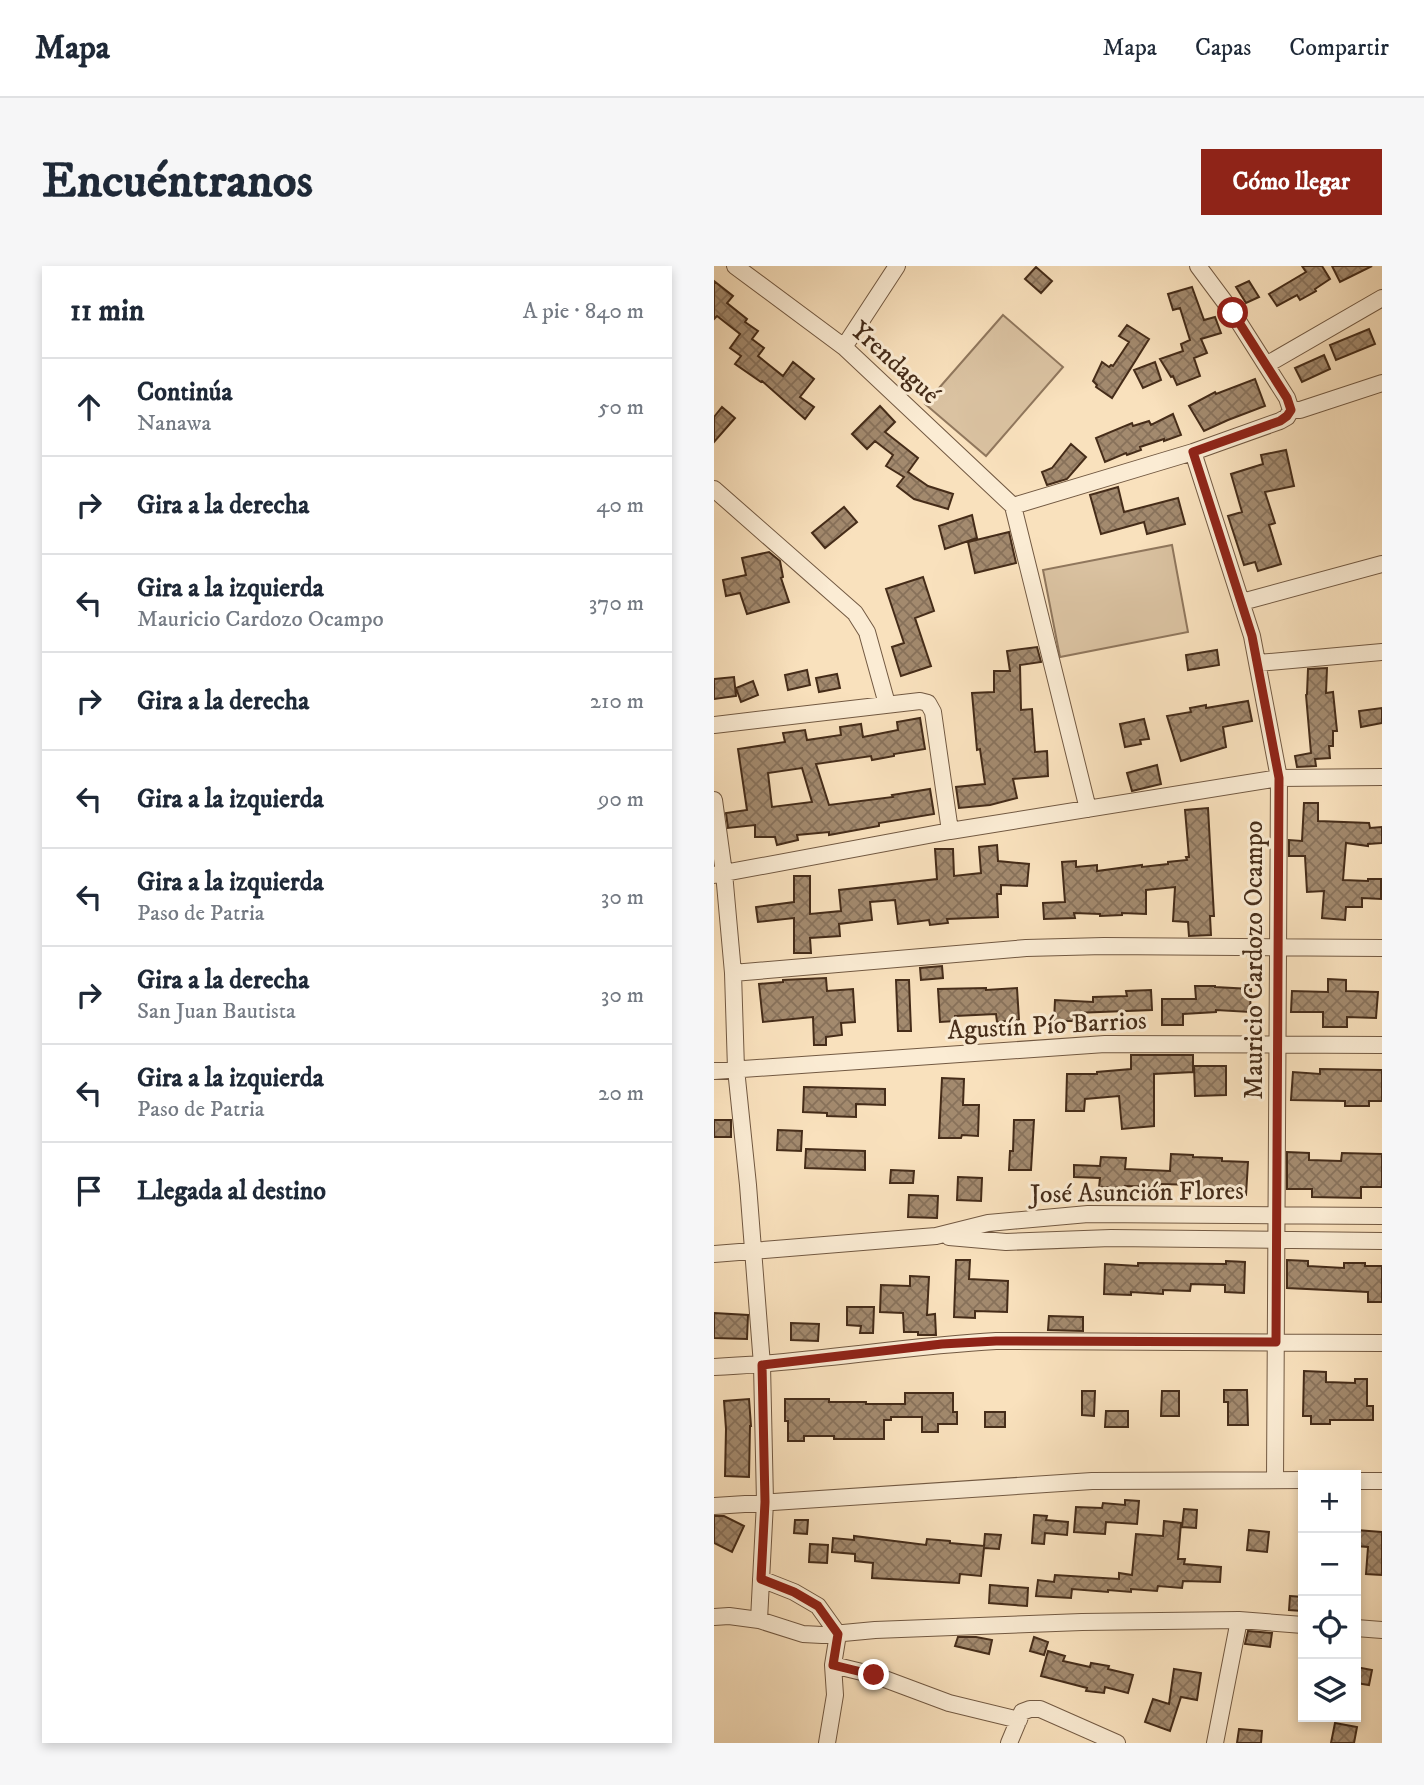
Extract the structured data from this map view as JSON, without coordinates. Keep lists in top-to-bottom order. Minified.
{"streets":{"street":["Yrendagué","Mauricio Cardozo Ocampo","Agustín Pío Barrios","José Asunción Flores"]},"crossings":[["Mauricio Cardozo Ocampo","Agustín Pío Barrios"],["Mauricio Cardozo Ocampo","José Asunción Flores"]],"page":{"header":"Mapa","nav":["Mapa","Capas","Compartir"],"buttons":"Cómo llegar","title":"Encuéntranos","heading":["11 min","A pie · 840 m"],"list":[["Continúa","Nanawa","50 m"],["Gira a la derecha","40 m"],["Gira a la izquierda","Mauricio Cardozo Ocampo","370 m"],["Gira a la derecha","210 m"],["Gira a la izquierda","90 m"],["Gira a la izquierda","Paso de Patria","30 m"],["Gira a la derecha","San Juan Bautista","30 m"],["Gira a la izquierda","Paso de Patria","20 m"],"Llegada al destino"],"map_buttons":["+","−"]}}
